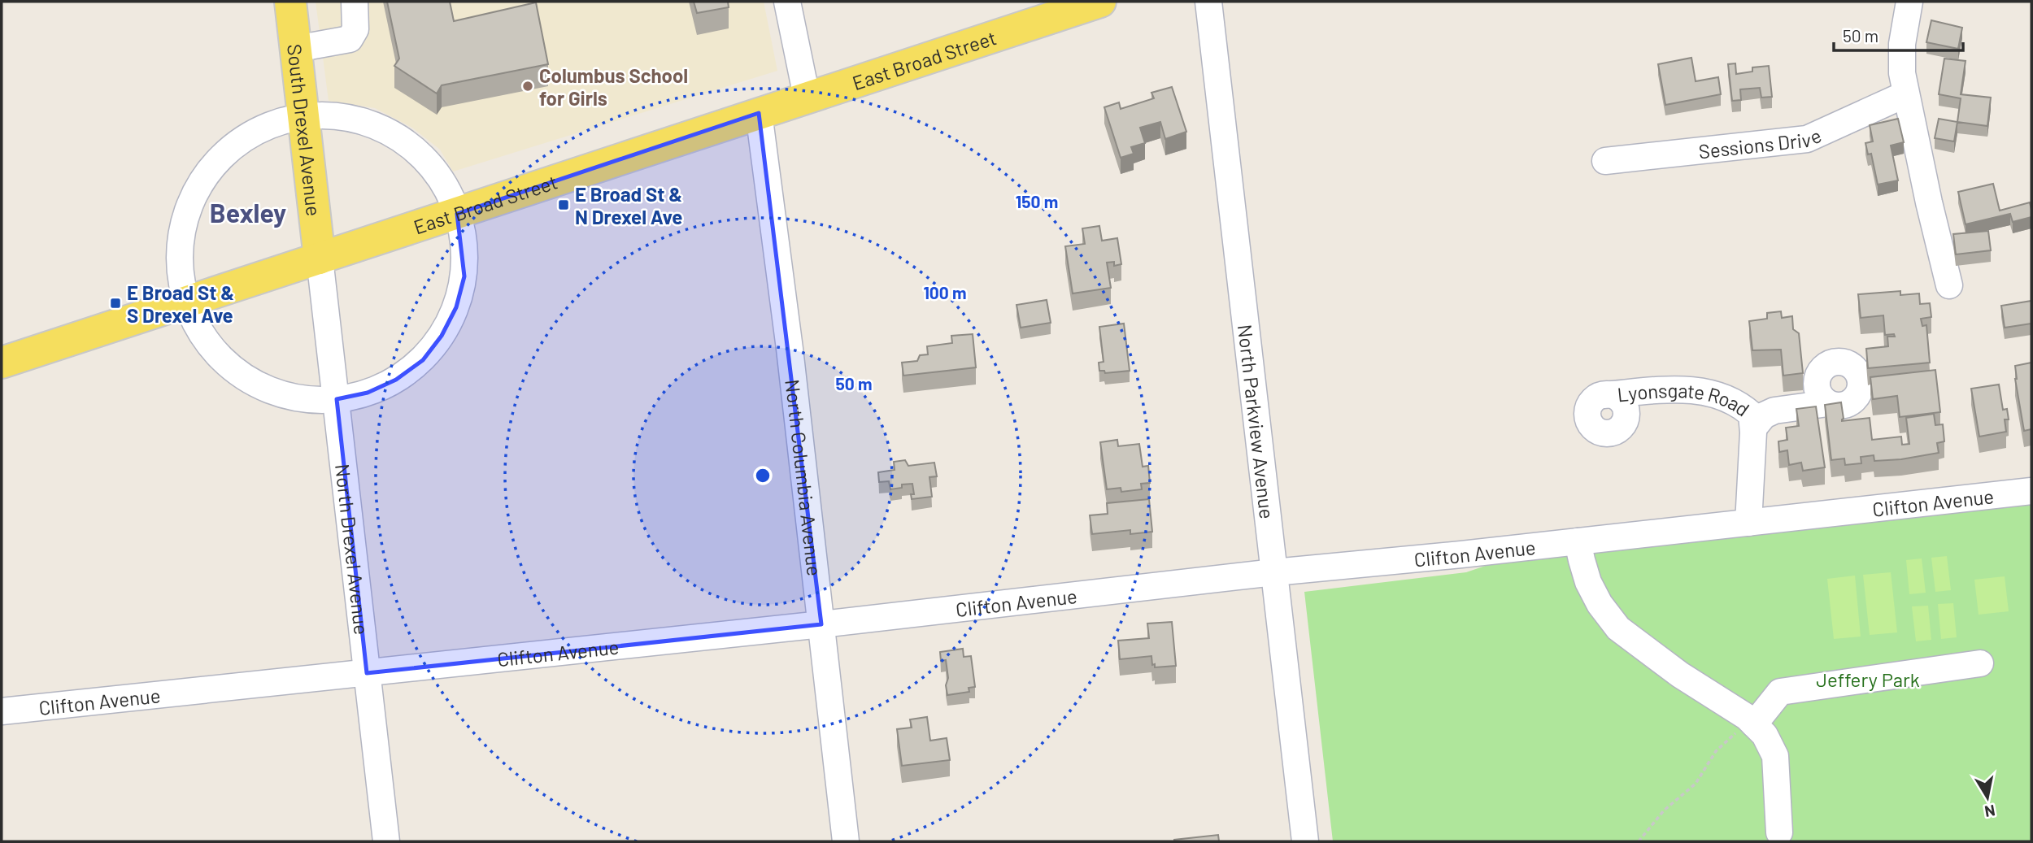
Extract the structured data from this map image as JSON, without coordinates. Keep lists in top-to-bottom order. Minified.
{"streets":{"main road":["East Broad Street","South Drexel Avenue"],"street":["Sessions Drive","Lyonsgate Road","North Parkview Avenue","North Columbia Avenue","Clifton Avenue","North Drexel Avenue"]},"crossings":[["East Broad Street","South Drexel Avenue"],["East Broad Street","North Columbia Avenue"],["East Broad Street","North Drexel Avenue"],["South Drexel Avenue","North Drexel Avenue"],["Lyonsgate Road","Clifton Avenue"],["North Parkview Avenue","Clifton Avenue"],["North Columbia Avenue","Clifton Avenue"],["Clifton Avenue","North Drexel Avenue"]],"districts":["Bexley"],"parks":["Jeffery Park"],"places":{"other":["Columbus School for Girls"],"transit":["E Broad St & N Drexel Ave","E Broad St & S Drexel Ave"]},"scale_bar":"50 m","north":"bottom","rings":["150 m","100 m","50 m"]}
